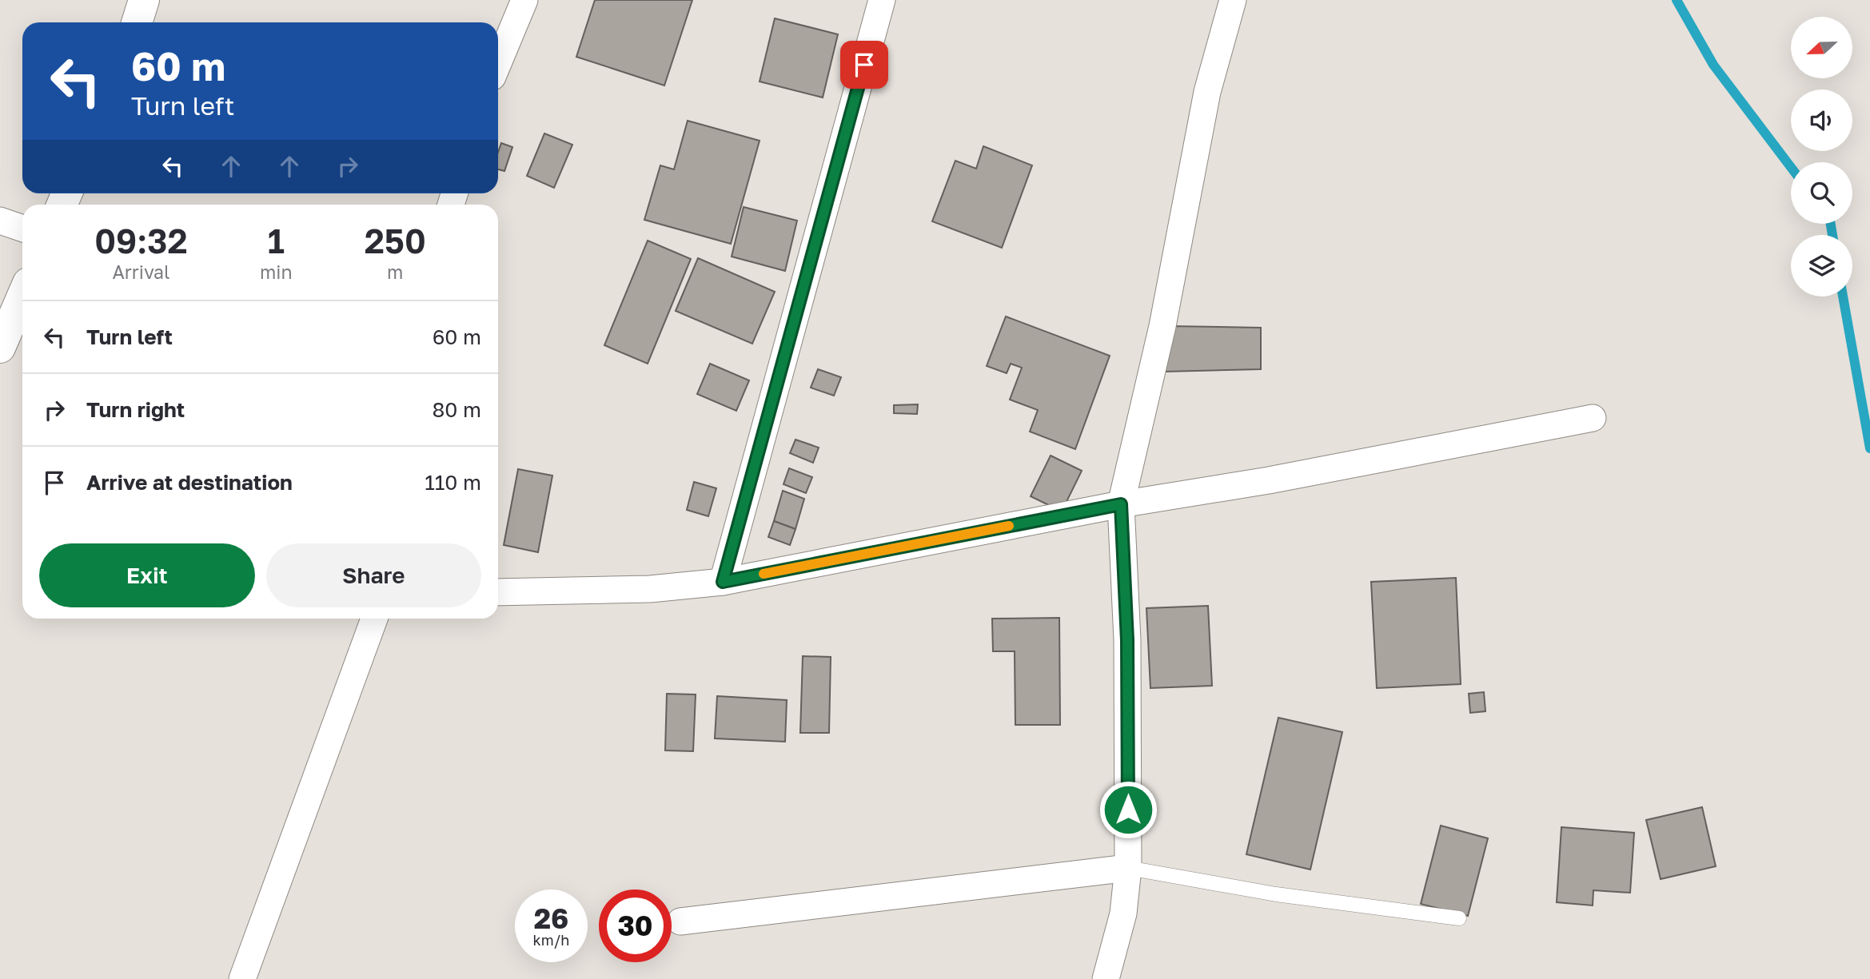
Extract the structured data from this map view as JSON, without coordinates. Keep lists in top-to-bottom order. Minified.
{"north":"left","page":{"turn":["60 m","Turn left"],"eta":["09:32","Arrival","1","min","250","m"],"list":[{"name":"Turn left","value":"60 m"},{"name":"Turn right","value":"80 m"},{"name":"Arrive at destination","value":"110 m"}],"buttons":["Exit","Share"],"speed":"26 km/h","limit":"30"}}
